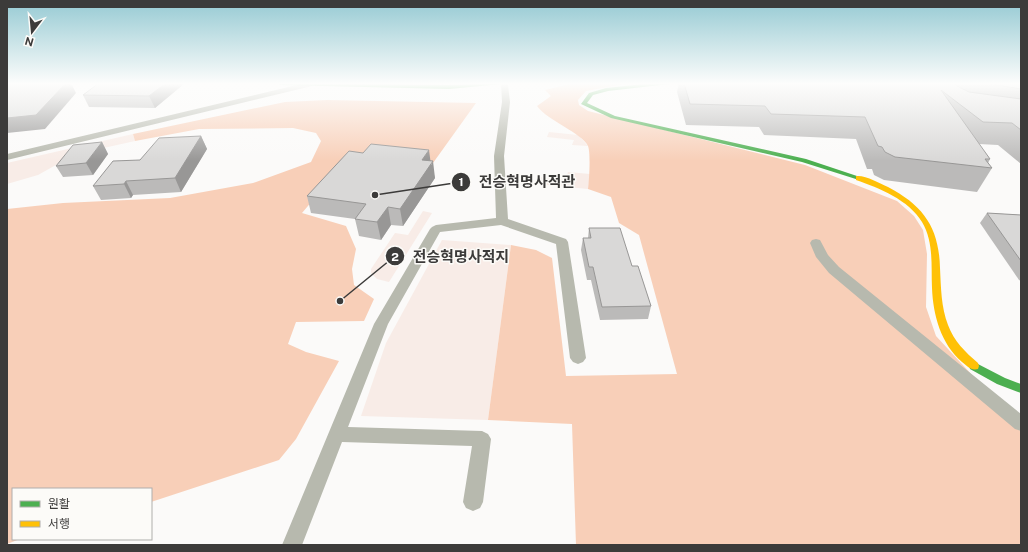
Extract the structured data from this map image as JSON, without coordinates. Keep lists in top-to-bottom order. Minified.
{"places":["전승혁명사적관","전승혁명사적지"],"legend":["원활","서행"],"north":"bottom"}
